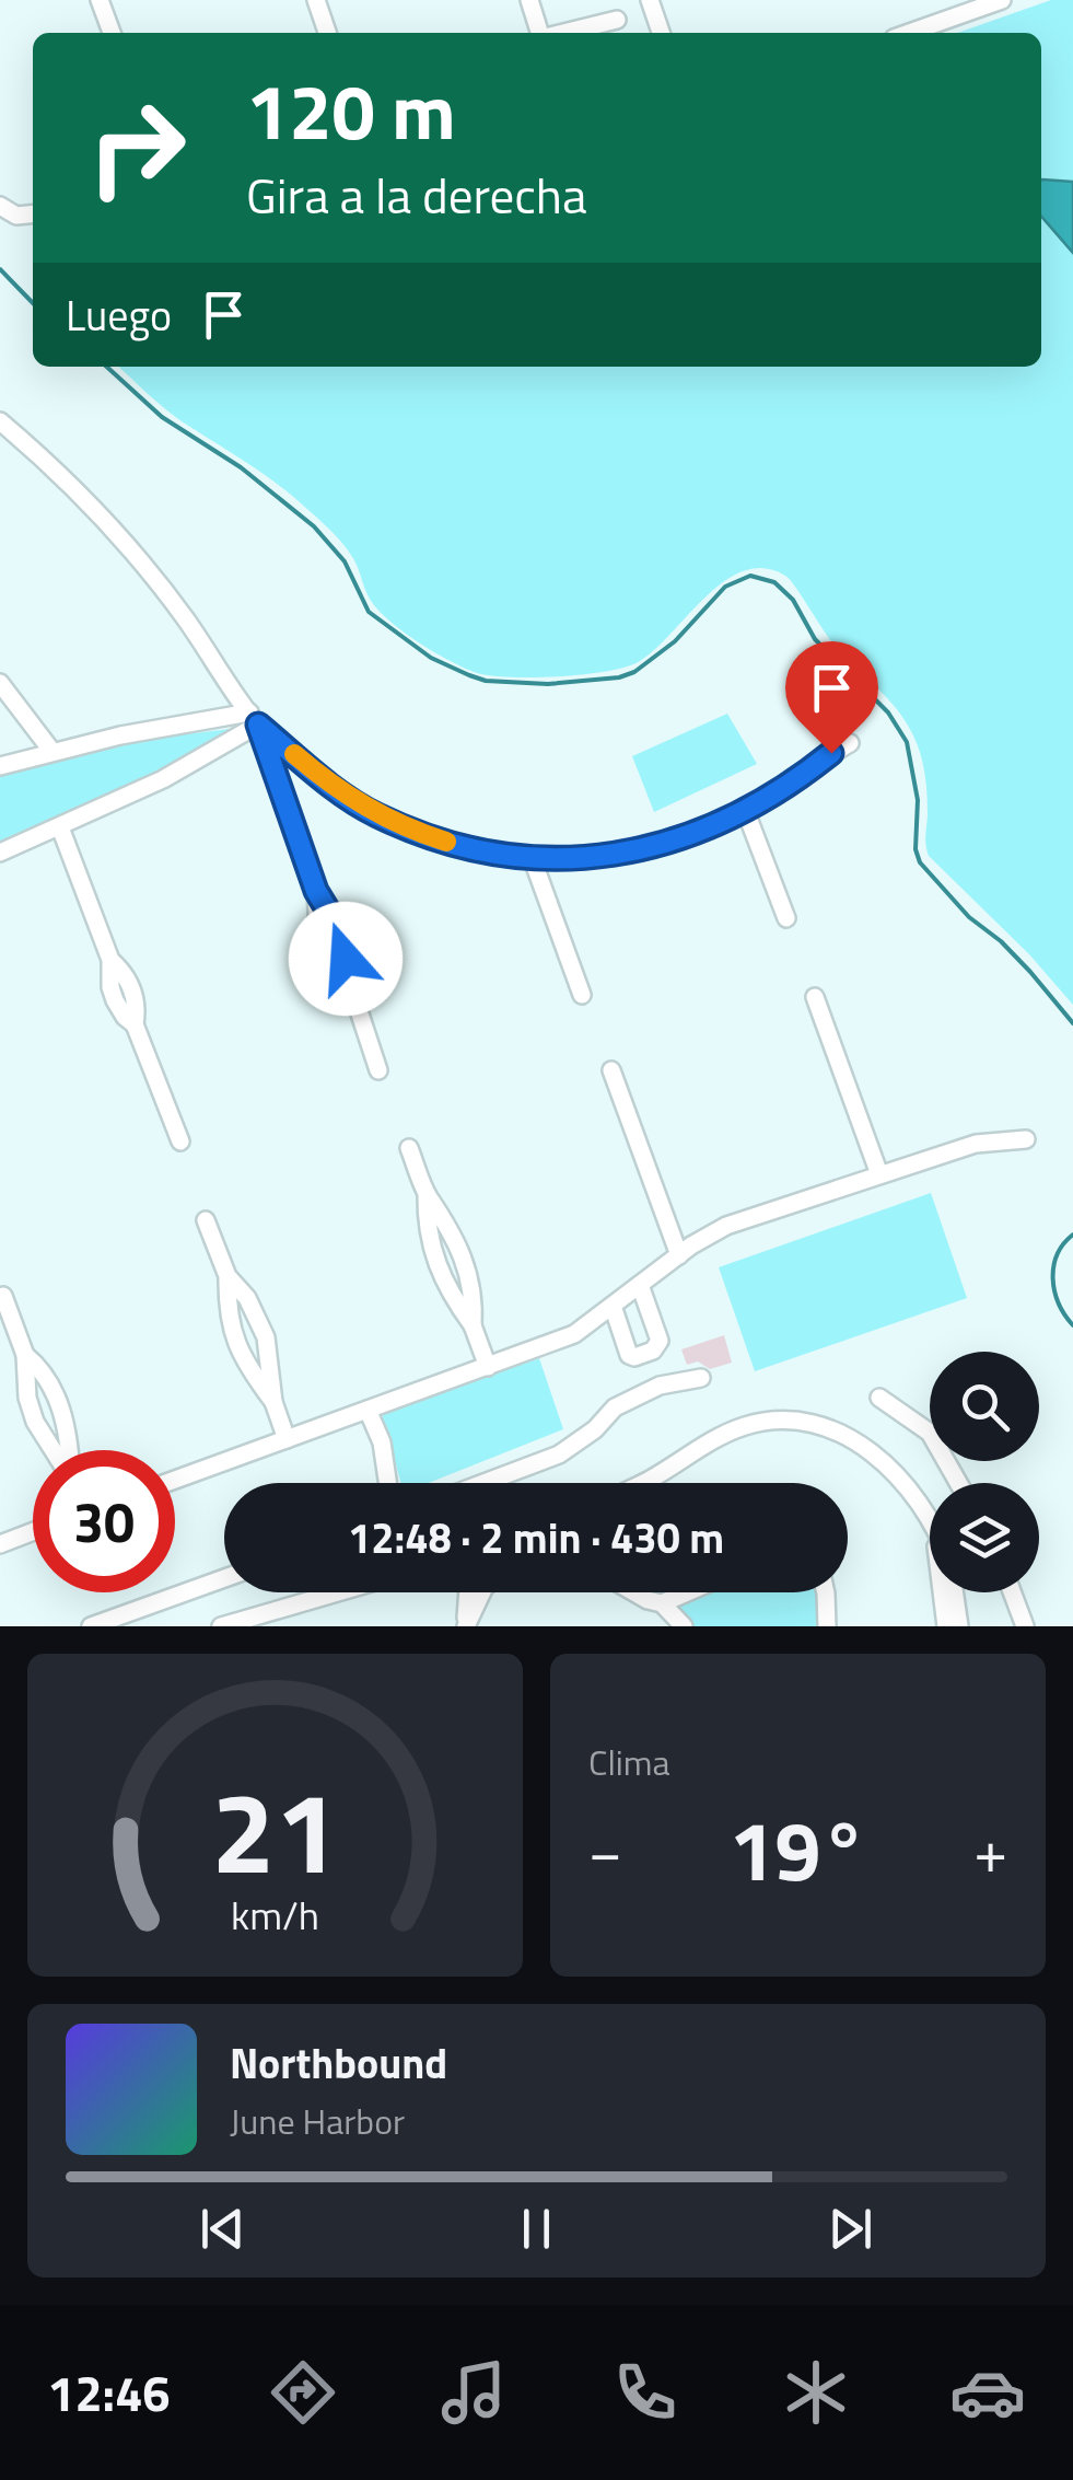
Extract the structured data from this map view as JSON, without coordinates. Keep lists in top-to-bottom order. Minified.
{"page":{"turn":["120 m","Gira a la derecha"],"then":"Luego","limit":"30","trip":"12:48 · 2 min · 430 m","tile":"Clima","heat":["−","19°","+"],"song":["Northbound","June Harbor"],"tabs":"12:46","gauge":["21","km/h"]}}
